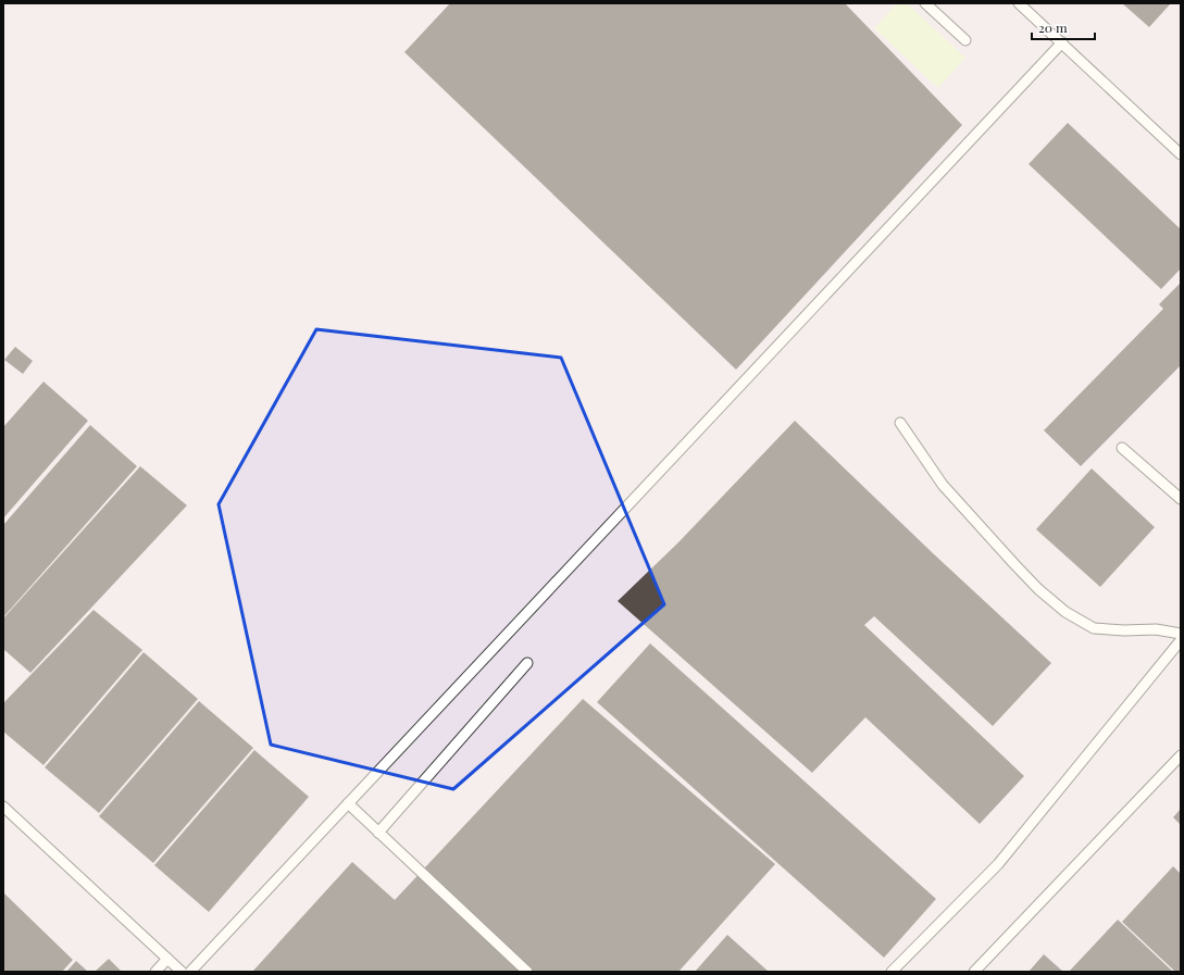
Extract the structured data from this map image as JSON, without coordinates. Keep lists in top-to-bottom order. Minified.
{"scale_bar":"20 m"}
